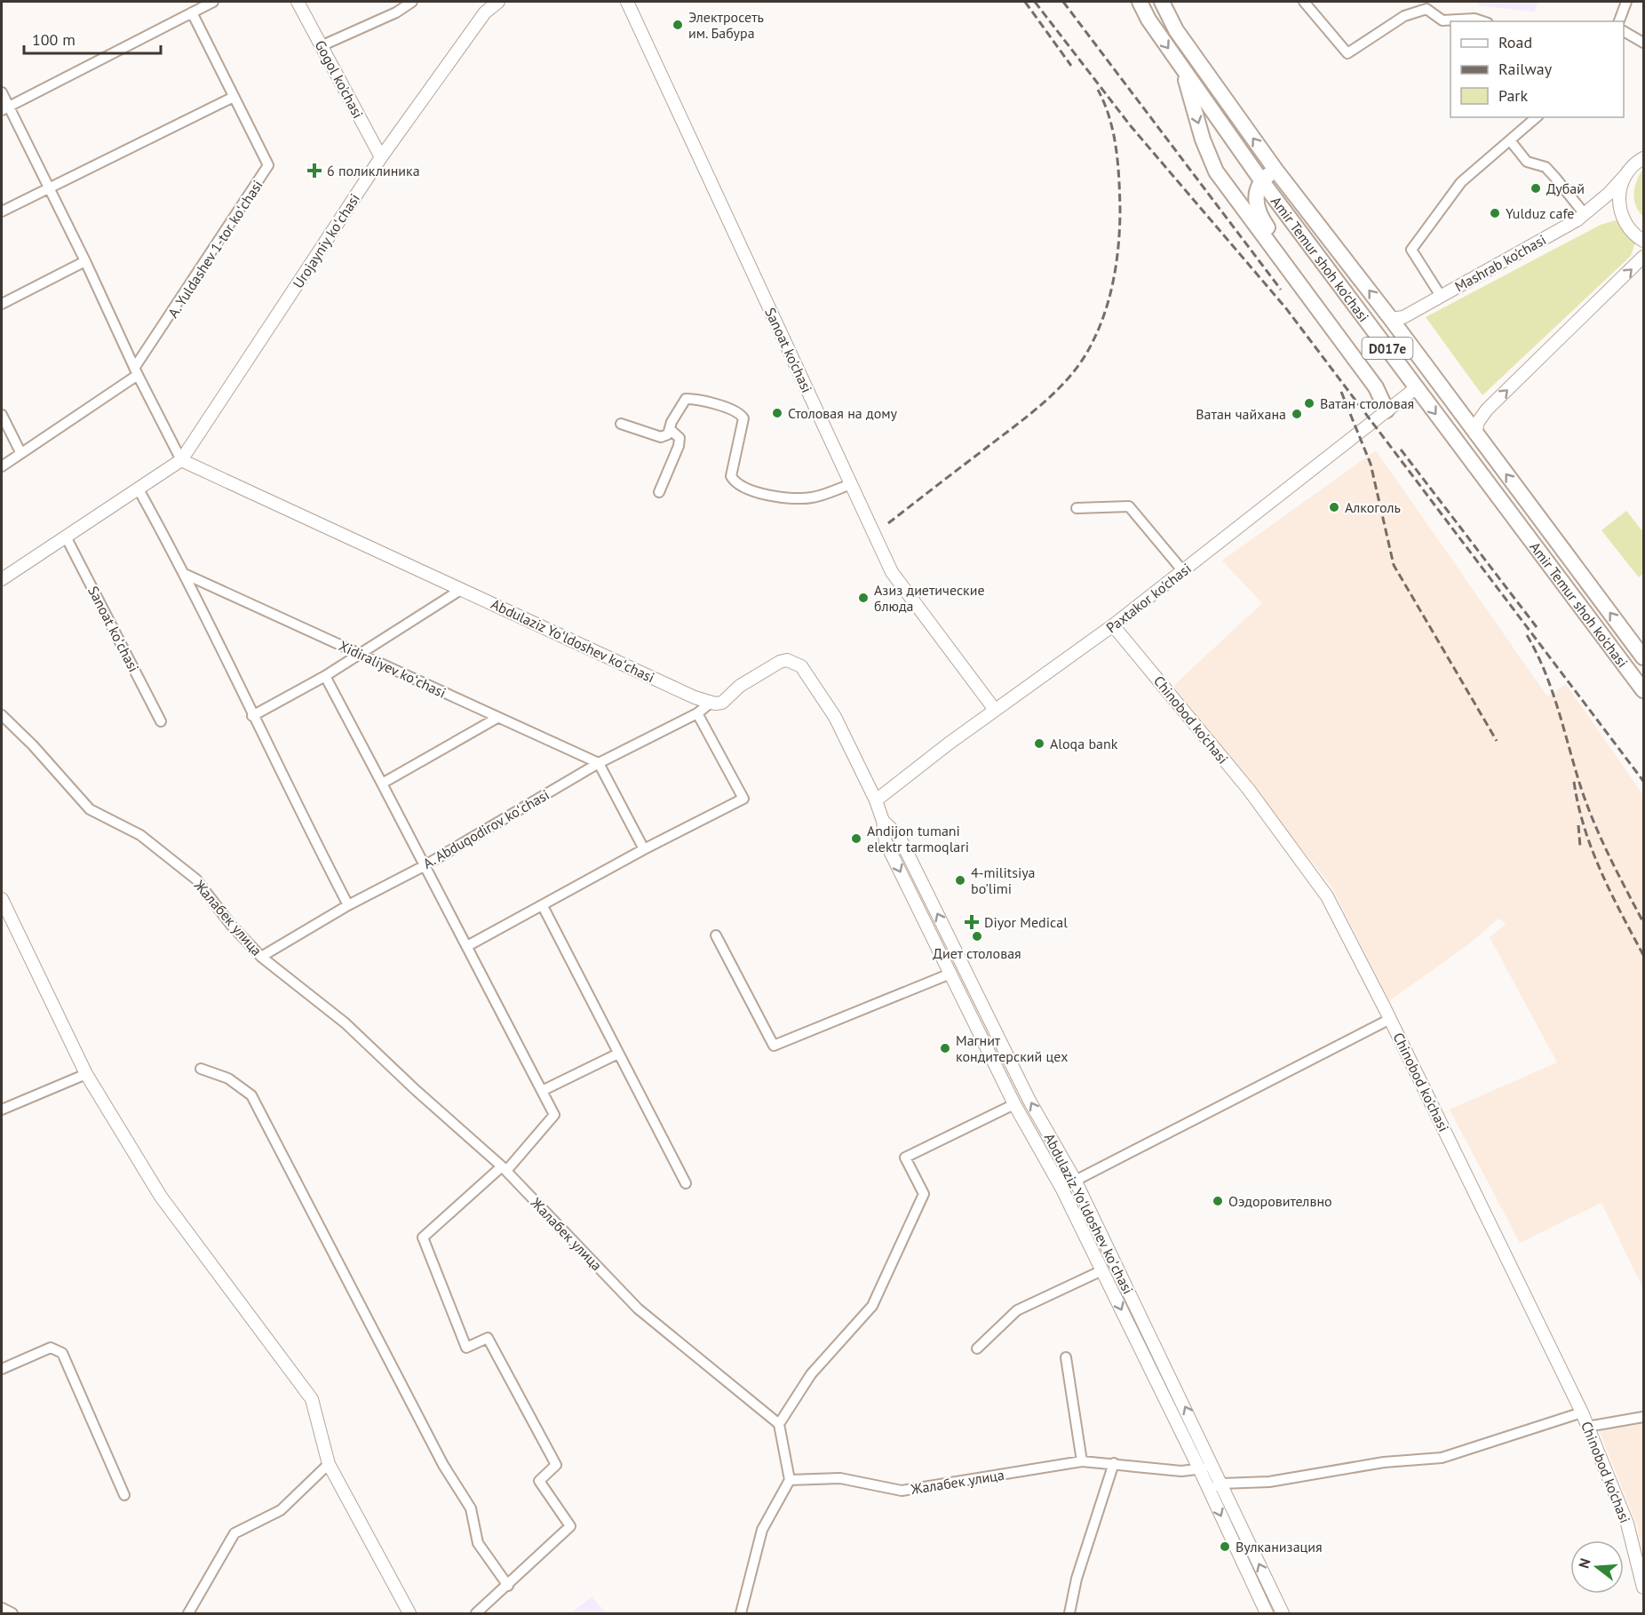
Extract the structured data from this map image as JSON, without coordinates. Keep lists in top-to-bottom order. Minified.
{"streets":{"main road":["Gogol ko'chasi","Urоjayniy koʻchasi","Amir Temur shoh ko'chasi","Mashrab ko'chasi","D017e","Sanoat ko'chasi","Paxtakor ko'chasi","Abdulaziz Yoʻldoshev koʻchasi","Chinobod ko'chasi"],"street":["A. Yuldashev 1-tor koʻchasi","Sanoat koʻchasi","Xidiraliyev koʻchasi","A. Abduqodirov koʻchasi","Жалабек улица"]},"crossings":[["Gogol ko'chasi","Urоjayniy koʻchasi"],["Urоjayniy koʻchasi","Abdulaziz Yoʻldoshev koʻchasi"],["Amir Temur shoh ko'chasi","Mashrab ko'chasi"],["Amir Temur shoh ko'chasi","Paxtakor ko'chasi"],["Sanoat ko'chasi","Paxtakor ko'chasi"],["Paxtakor ko'chasi","Abdulaziz Yoʻldoshev koʻchasi"],["Paxtakor ko'chasi","Chinobod ko'chasi"],["Abdulaziz Yoʻldoshev koʻchasi","A. Abduqodirov koʻchasi"],["Abdulaziz Yoʻldoshev koʻchasi","Жалабек улица"],["Xidiraliyev koʻchasi","A. Abduqodirov koʻchasi"],["A. Abduqodirov koʻchasi","Жалабек улица"]],"places":{"other":["Электросеть им. Бабура","Дубай","Yulduz cafe","Ватан столовая","Столовая на дому","Ватан чайхана","Алкоголь","Азиз диетические блюда","Aloqa bank","Andijon tumani elektr tarmoqlari","4-militsiya bo'limi","Диет столовая","Магнит кондитерский цех","Оэдоровителвно","Вулканизация"],"health":["6 поликлиника","Diyor Medical"]},"legend":["Road","Railway","Park"],"scale_bar":"100 m","north":"left"}
